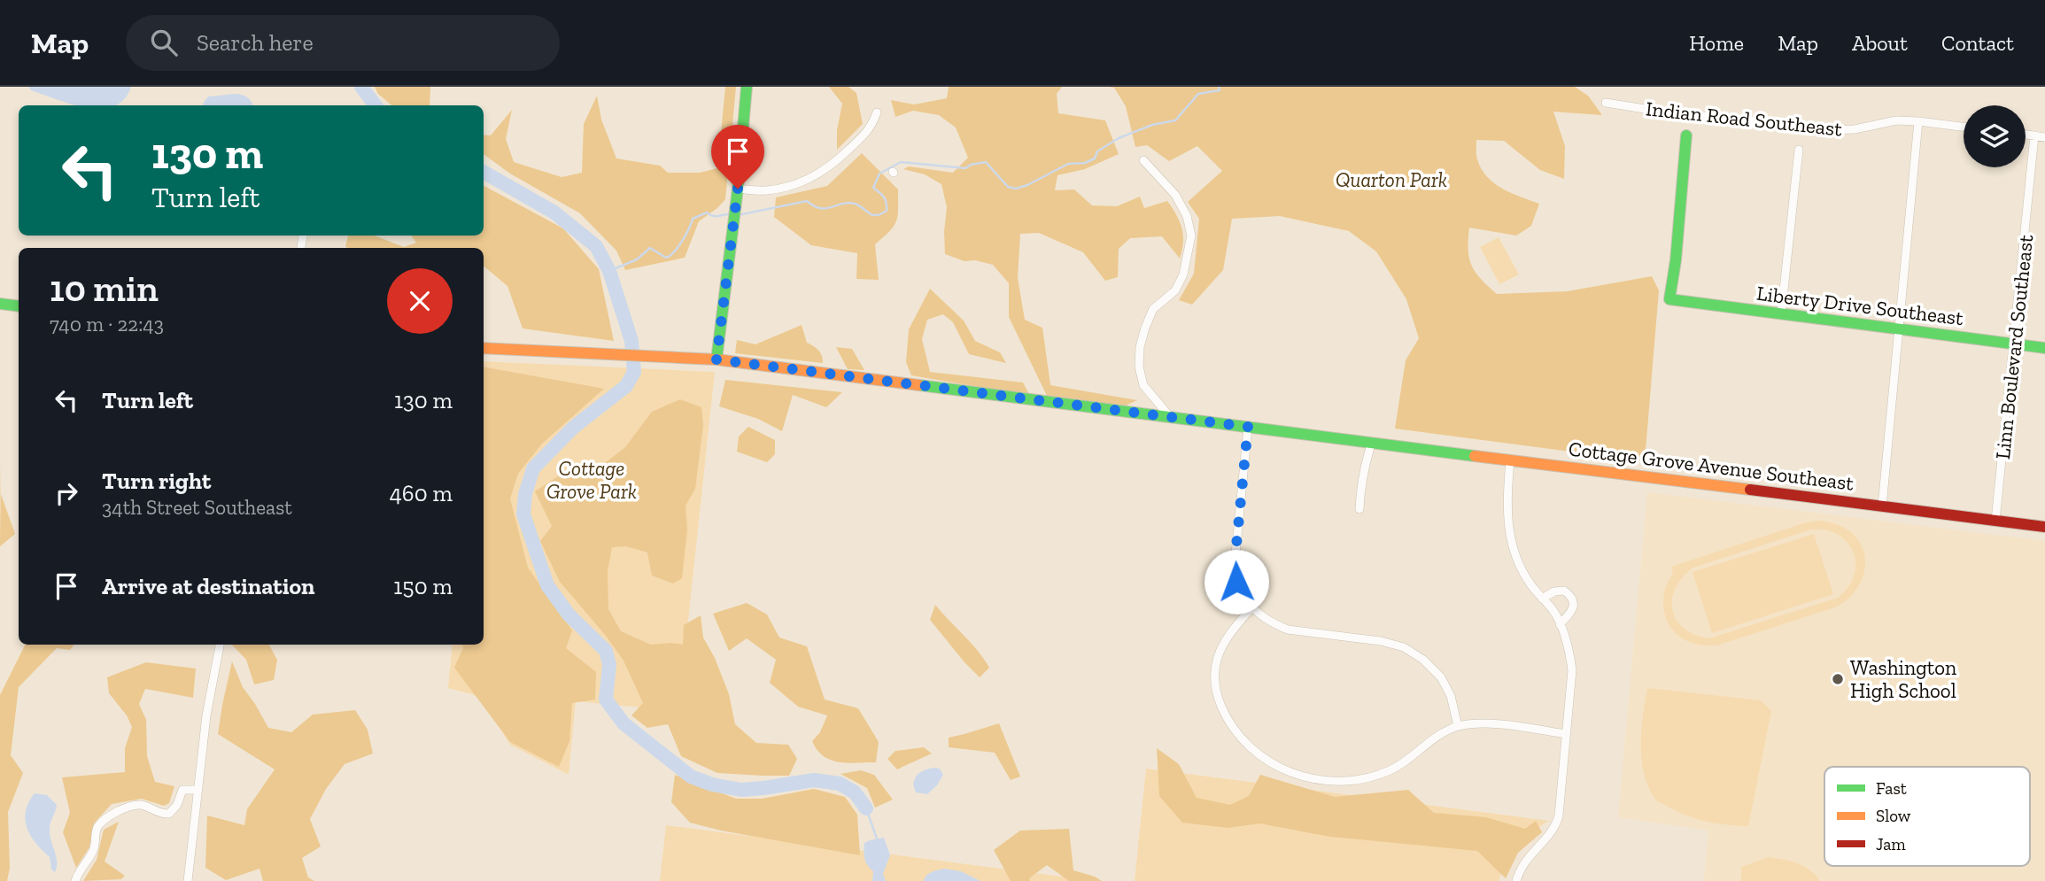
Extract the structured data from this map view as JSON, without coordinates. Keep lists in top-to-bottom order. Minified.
{"streets":{"main road":["Liberty Drive Southeast","Cottage Grove Avenue Southeast"],"street":["Indian Road Southeast","Linn Boulevard Southeast"]},"crossings":[["Liberty Drive Southeast","Linn Boulevard Southeast"],["Linn Boulevard Southeast","Cottage Grove Avenue Southeast"]],"parks":["Quarton Park","Cottage Grove Park"],"places":["Washington High School"],"legend":["Fast","Slow","Jam"],"page":{"header":"Map","search":"Search here","nav":["Home","Map","About","Contact"],"turn":["130 m","Turn left"],"heading":["10 min","740 m · 22:43"],"list":[{"name":"Turn left","value":"130 m"},{"name":"Turn right","note":"34th Street Southeast","value":"460 m"},{"name":"Arrive at destination","value":"150 m"}]}}
